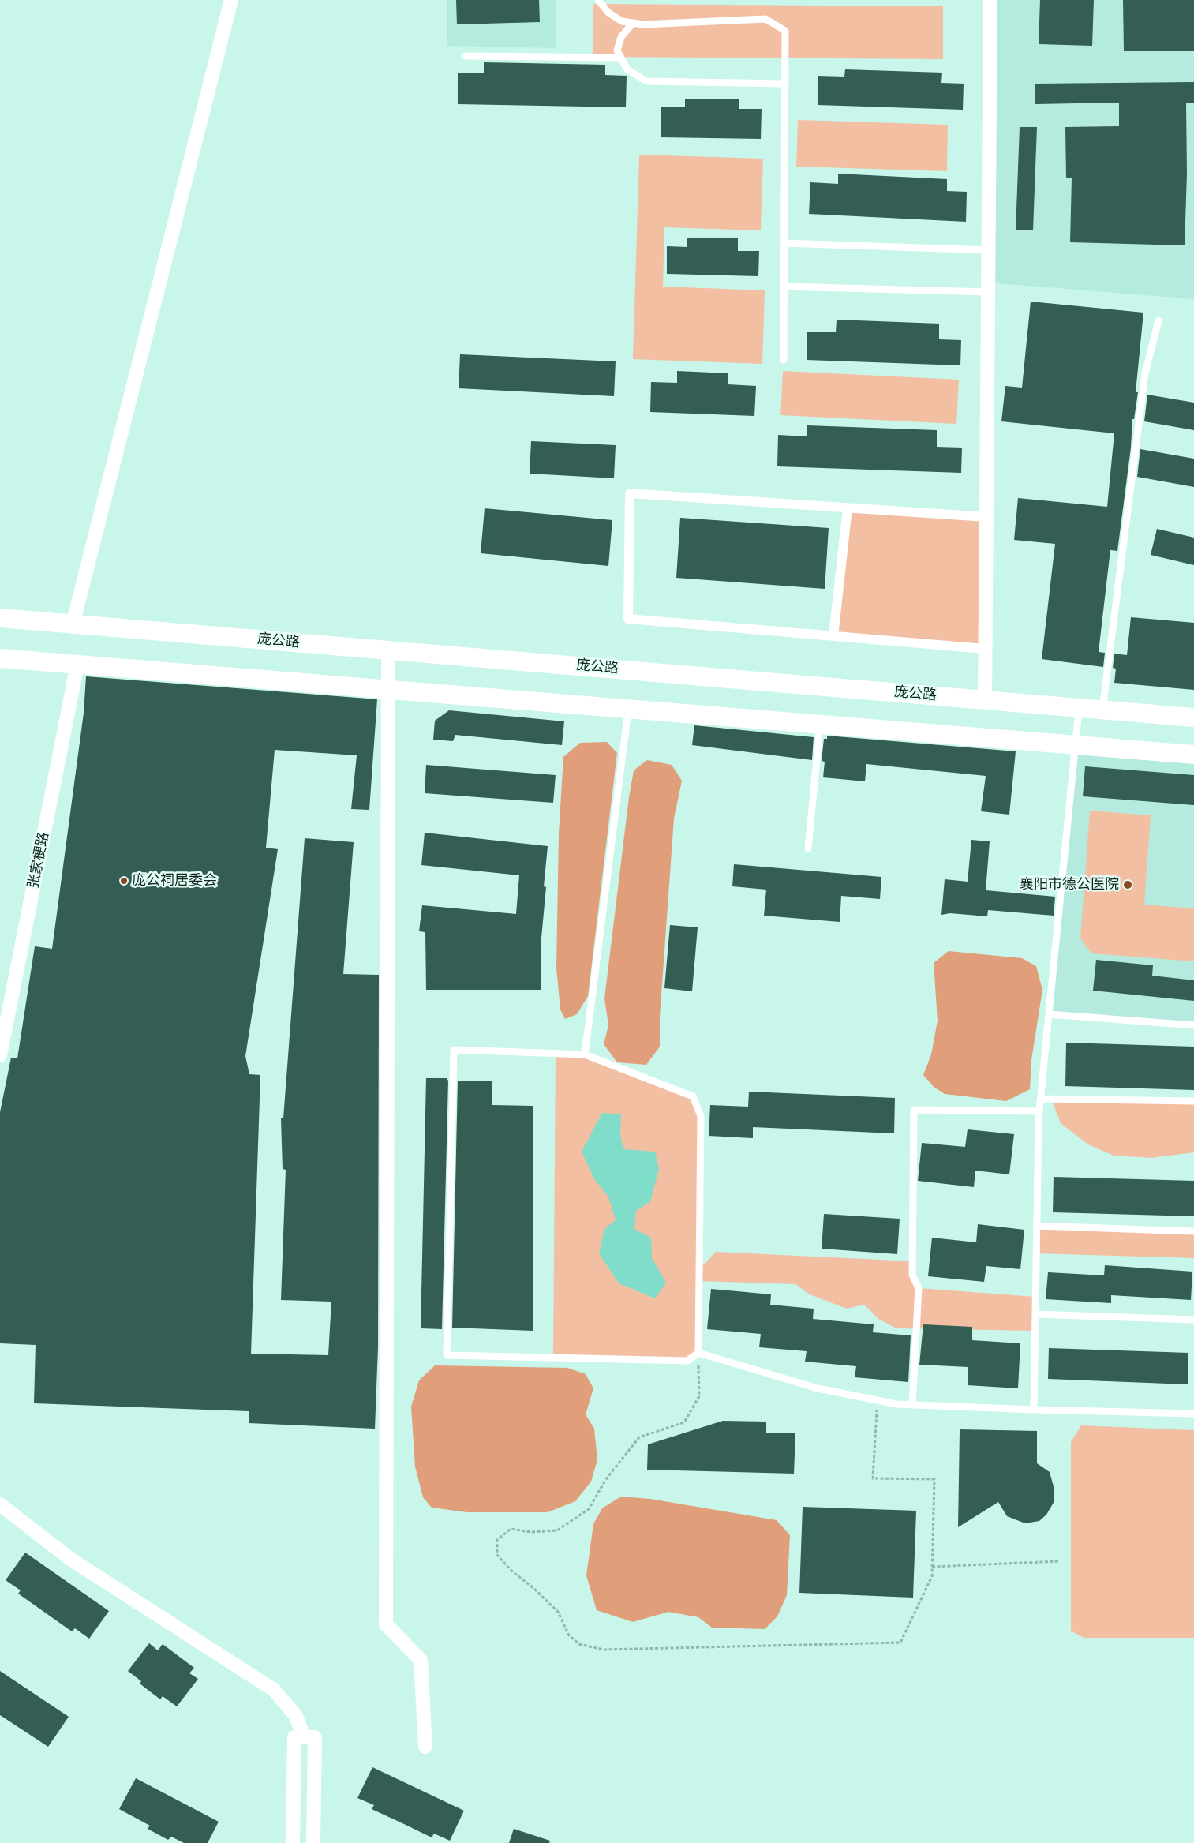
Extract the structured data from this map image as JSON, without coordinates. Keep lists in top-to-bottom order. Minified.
{"streets":{"main road":["庞公路"],"street":["张家梗路"]},"places":["庞公祠居委会","襄阳市德公医院"]}
